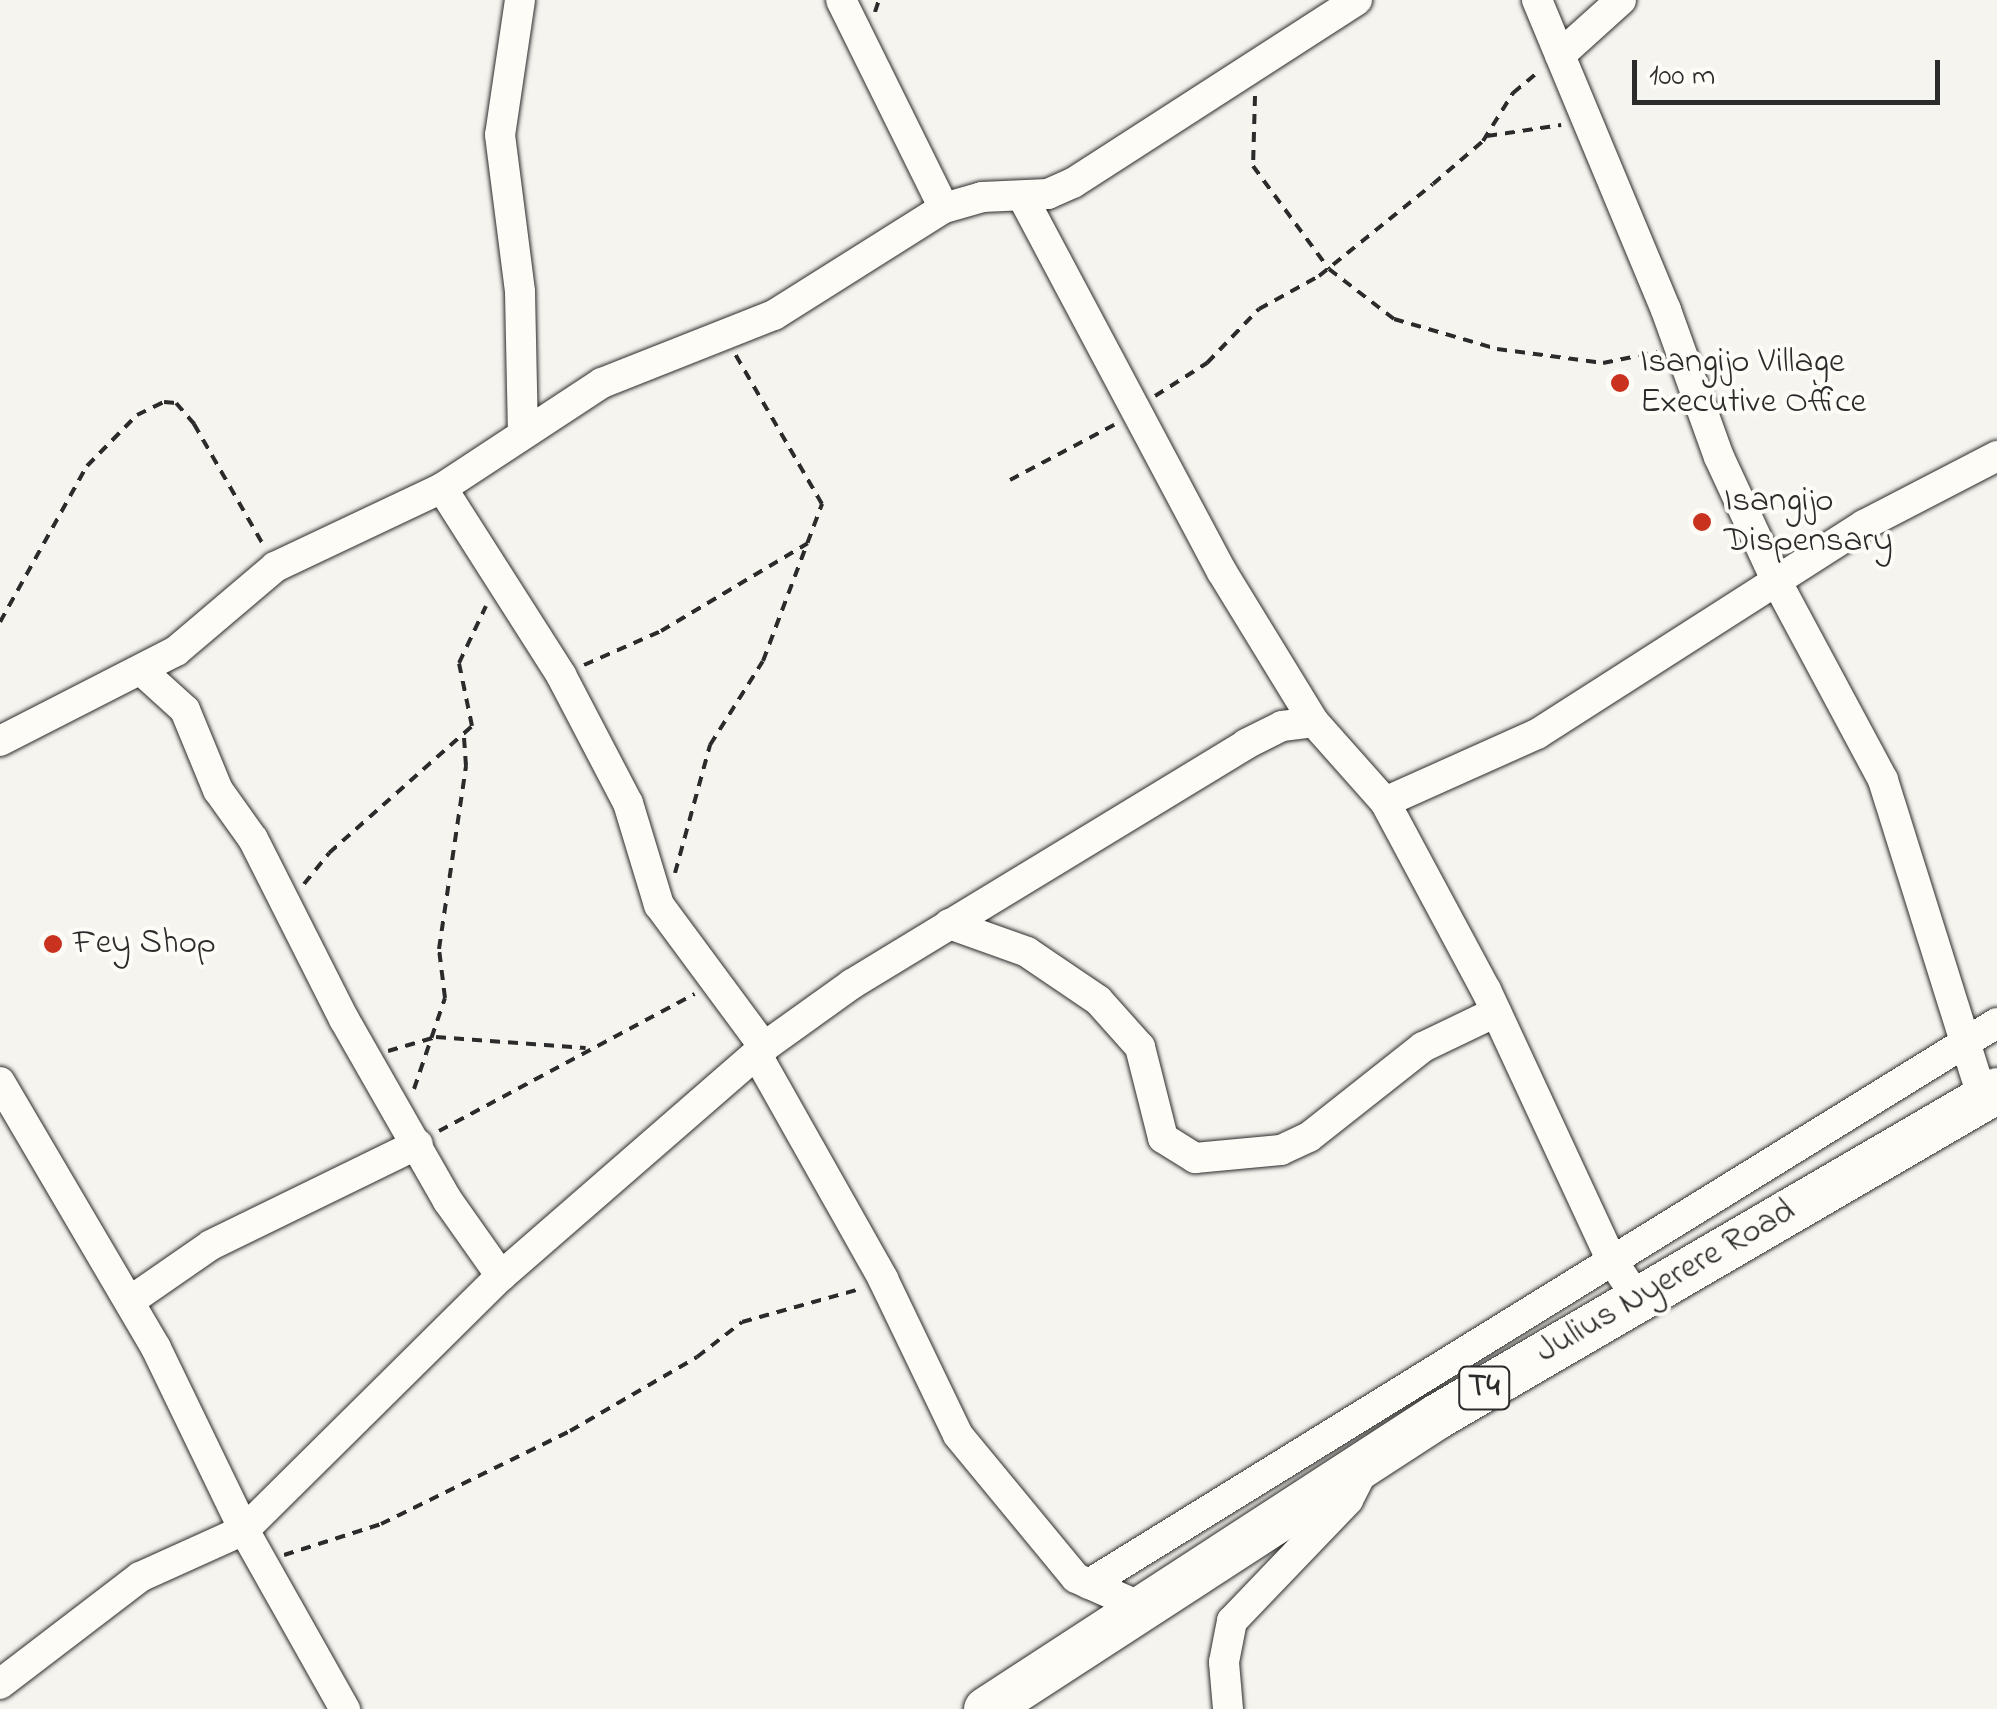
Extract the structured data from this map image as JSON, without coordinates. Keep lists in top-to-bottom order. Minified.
{"streets":{"highway":["Julius Nyerere Road","T4"]},"places":["Isangijo Village Executive Office","Isangijo Dispensary","Fey Shop"],"scale_bar":"100 m"}
